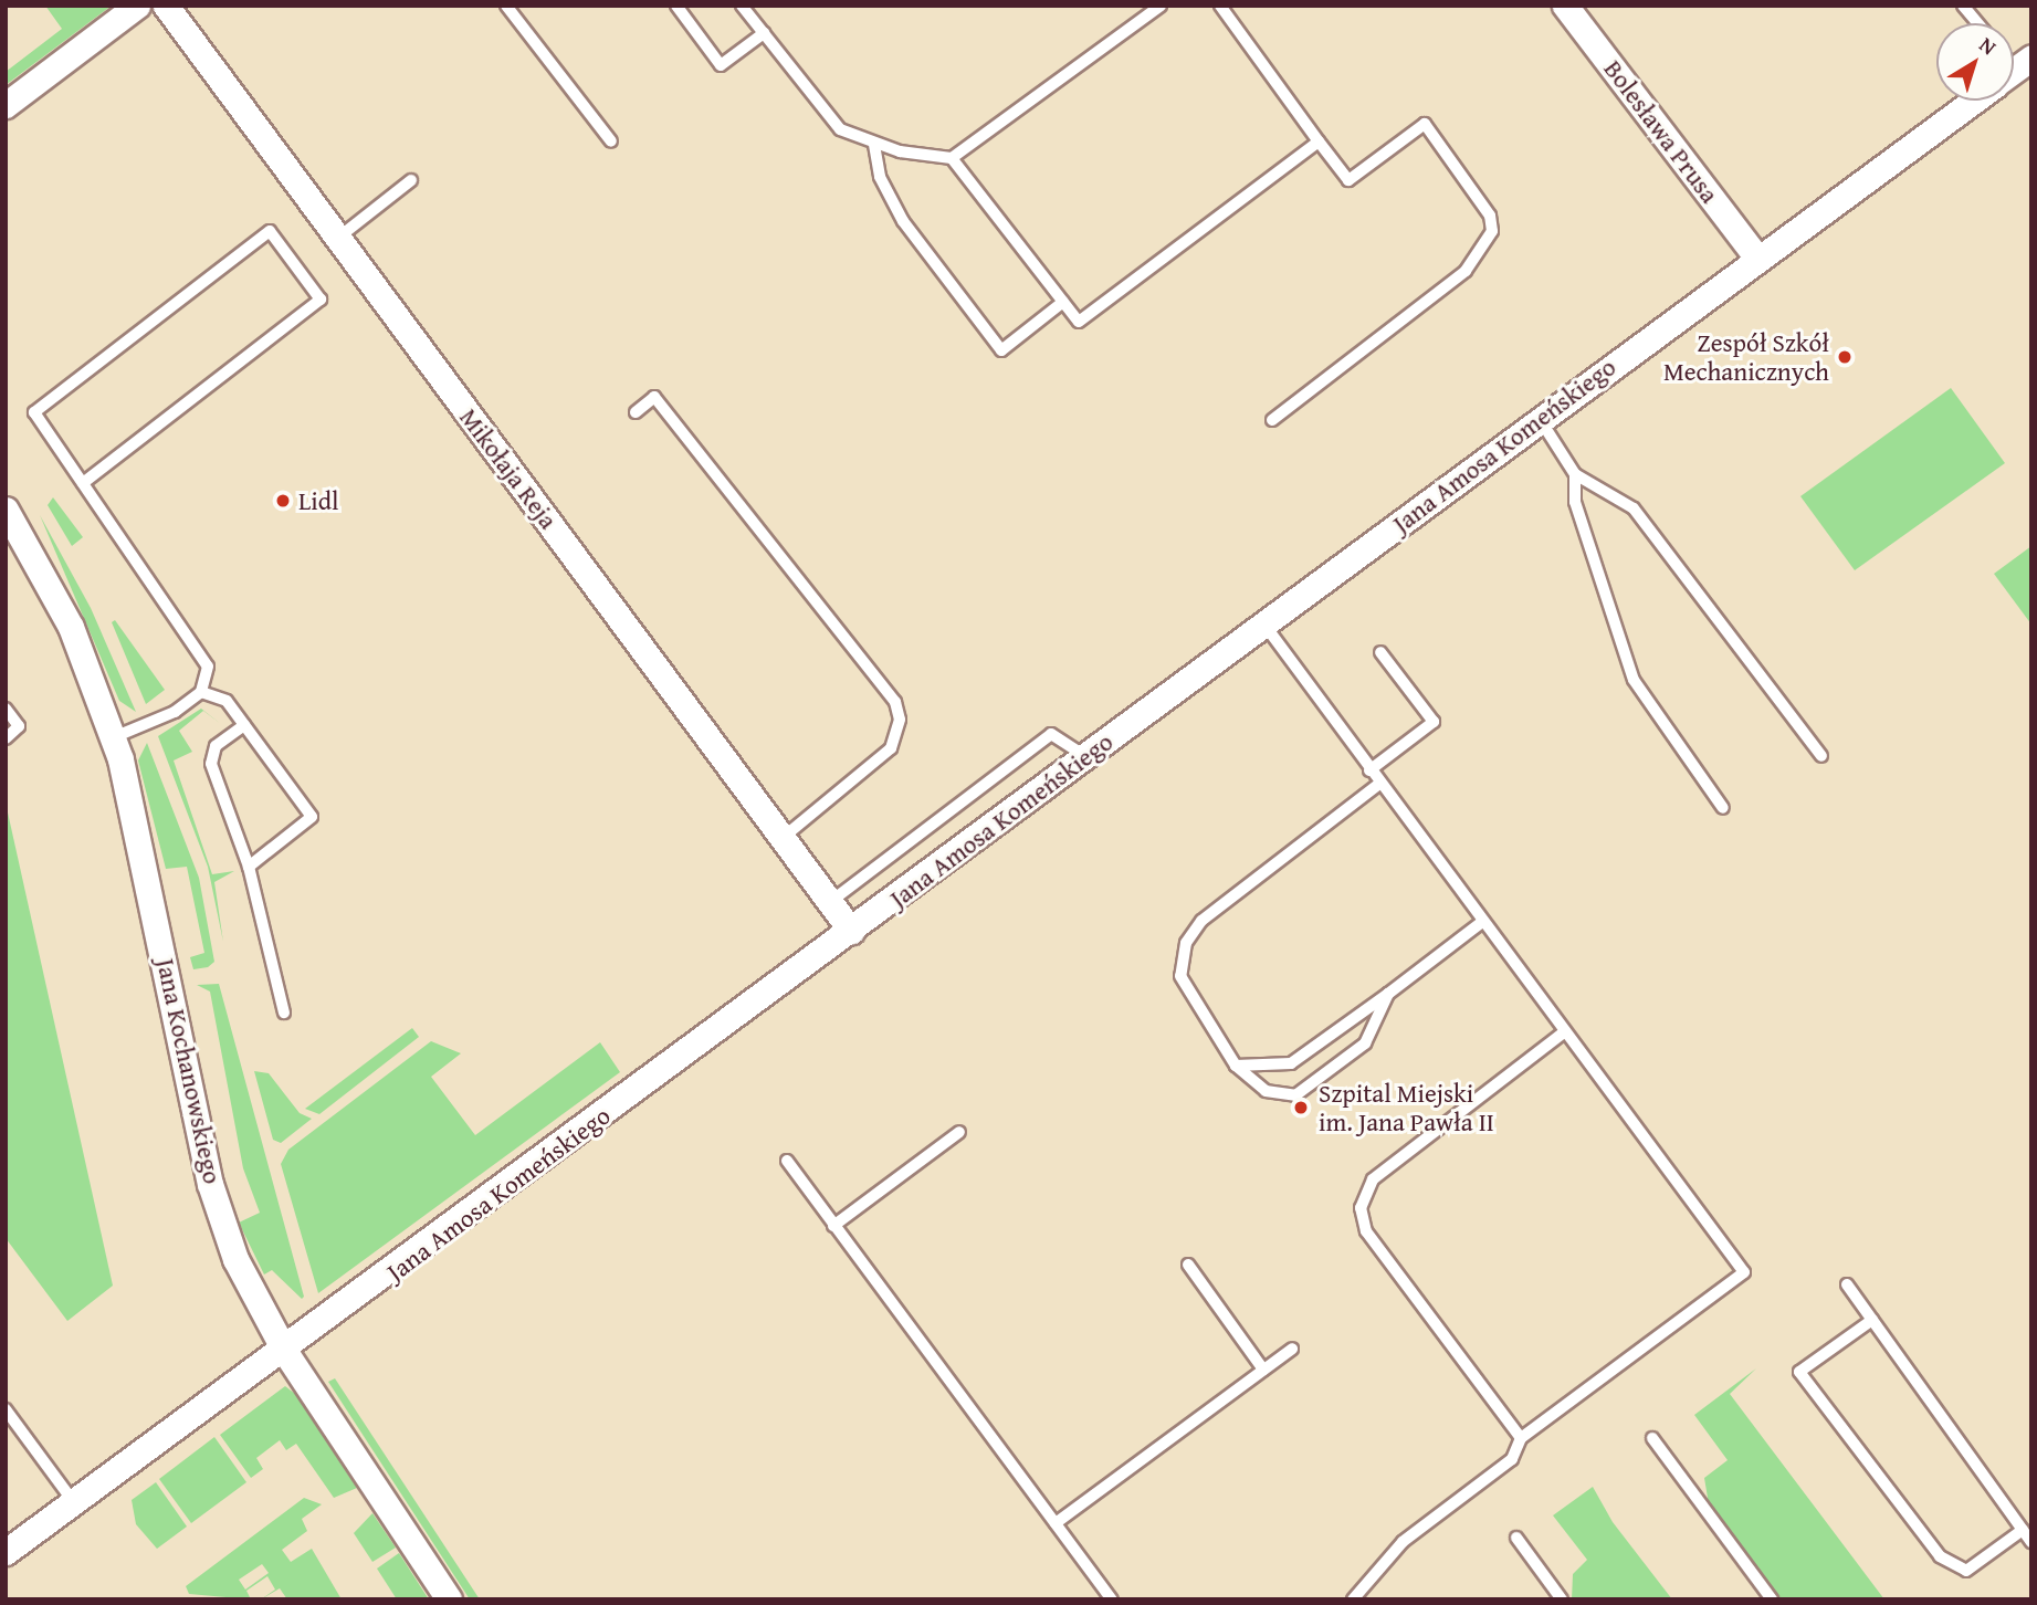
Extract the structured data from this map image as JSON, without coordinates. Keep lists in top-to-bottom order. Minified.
{"streets":{"street":["Bolesława Prusa","Jana Amosa Komeńskiego","Mikołaja Reja","Jana Kochanowskiego"]},"crossings":[["Bolesława Prusa","Jana Amosa Komeńskiego"],["Jana Amosa Komeńskiego","Mikołaja Reja"],["Jana Amosa Komeńskiego","Jana Kochanowskiego"]],"places":["Zespół Szkół Mechanicznych","Lidl","Szpital Miejski im. Jana Pawła II"],"north":"top right"}
